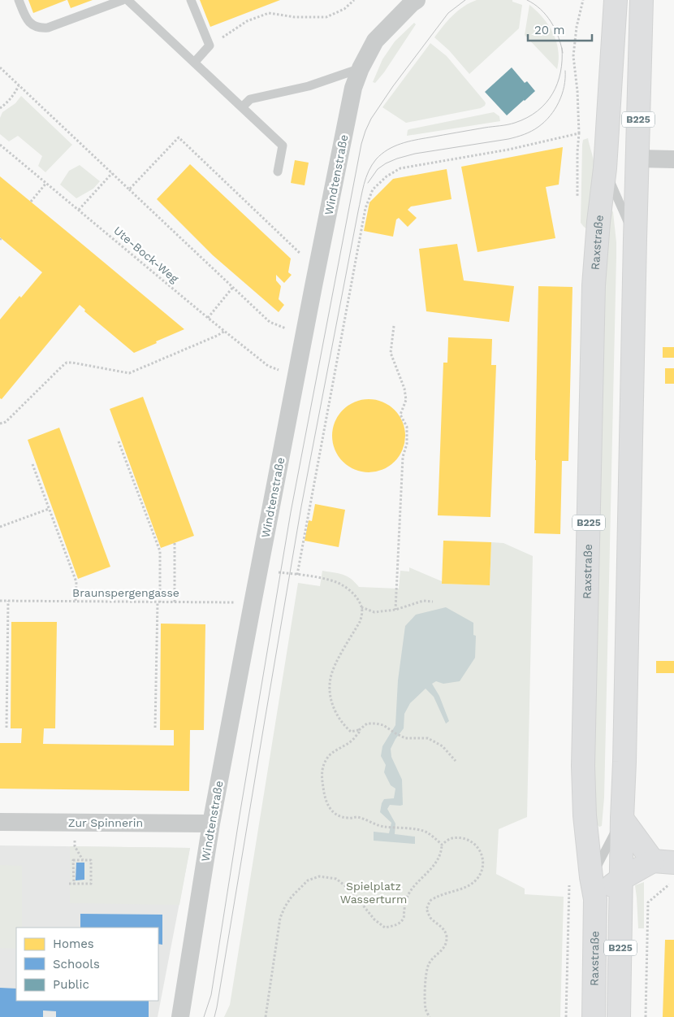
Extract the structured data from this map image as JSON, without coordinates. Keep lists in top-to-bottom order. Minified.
{"streets":{"main road":["B225","Raxstraße"],"street":["Windtenstraße","Zur Spinnerin"],"path":["Ute-Bock-Weg","Braunspergengasse"]},"crossings":[["Windtenstraße","Braunspergengasse"],["Windtenstraße","Zur Spinnerin"]],"parks":["Spielplatz Wasserturm"],"legend":["Homes","Schools","Public"],"scale_bar":"20 m"}
